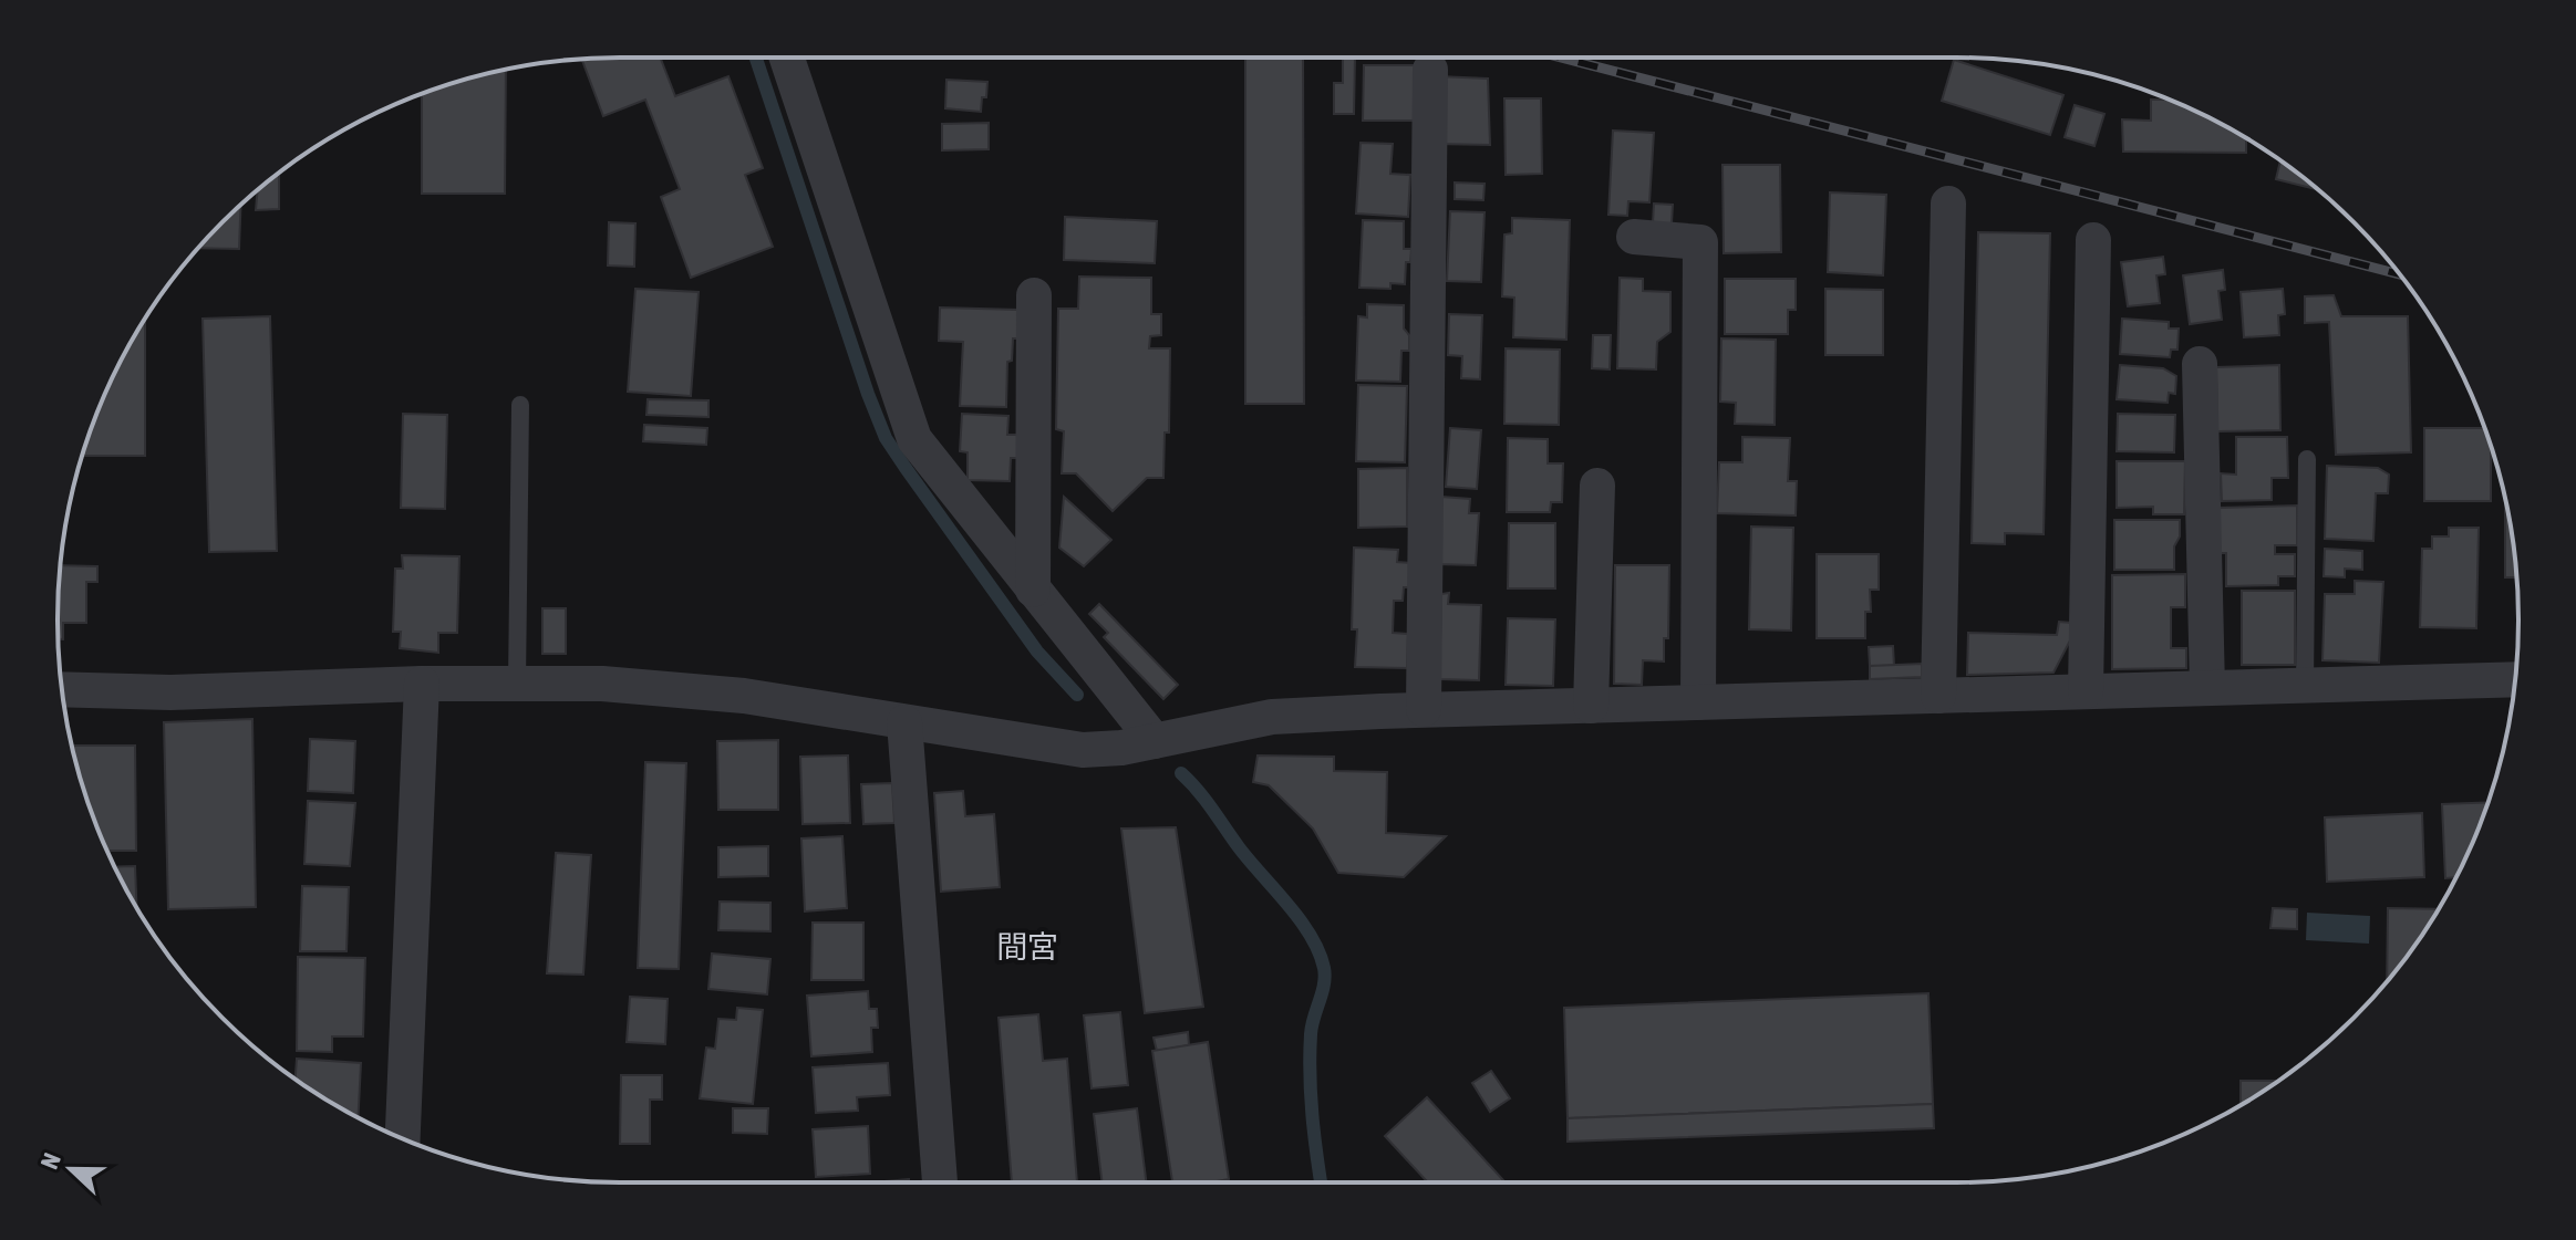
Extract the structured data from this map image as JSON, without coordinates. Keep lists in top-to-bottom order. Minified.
{"districts":["間宮"],"north":"left"}
